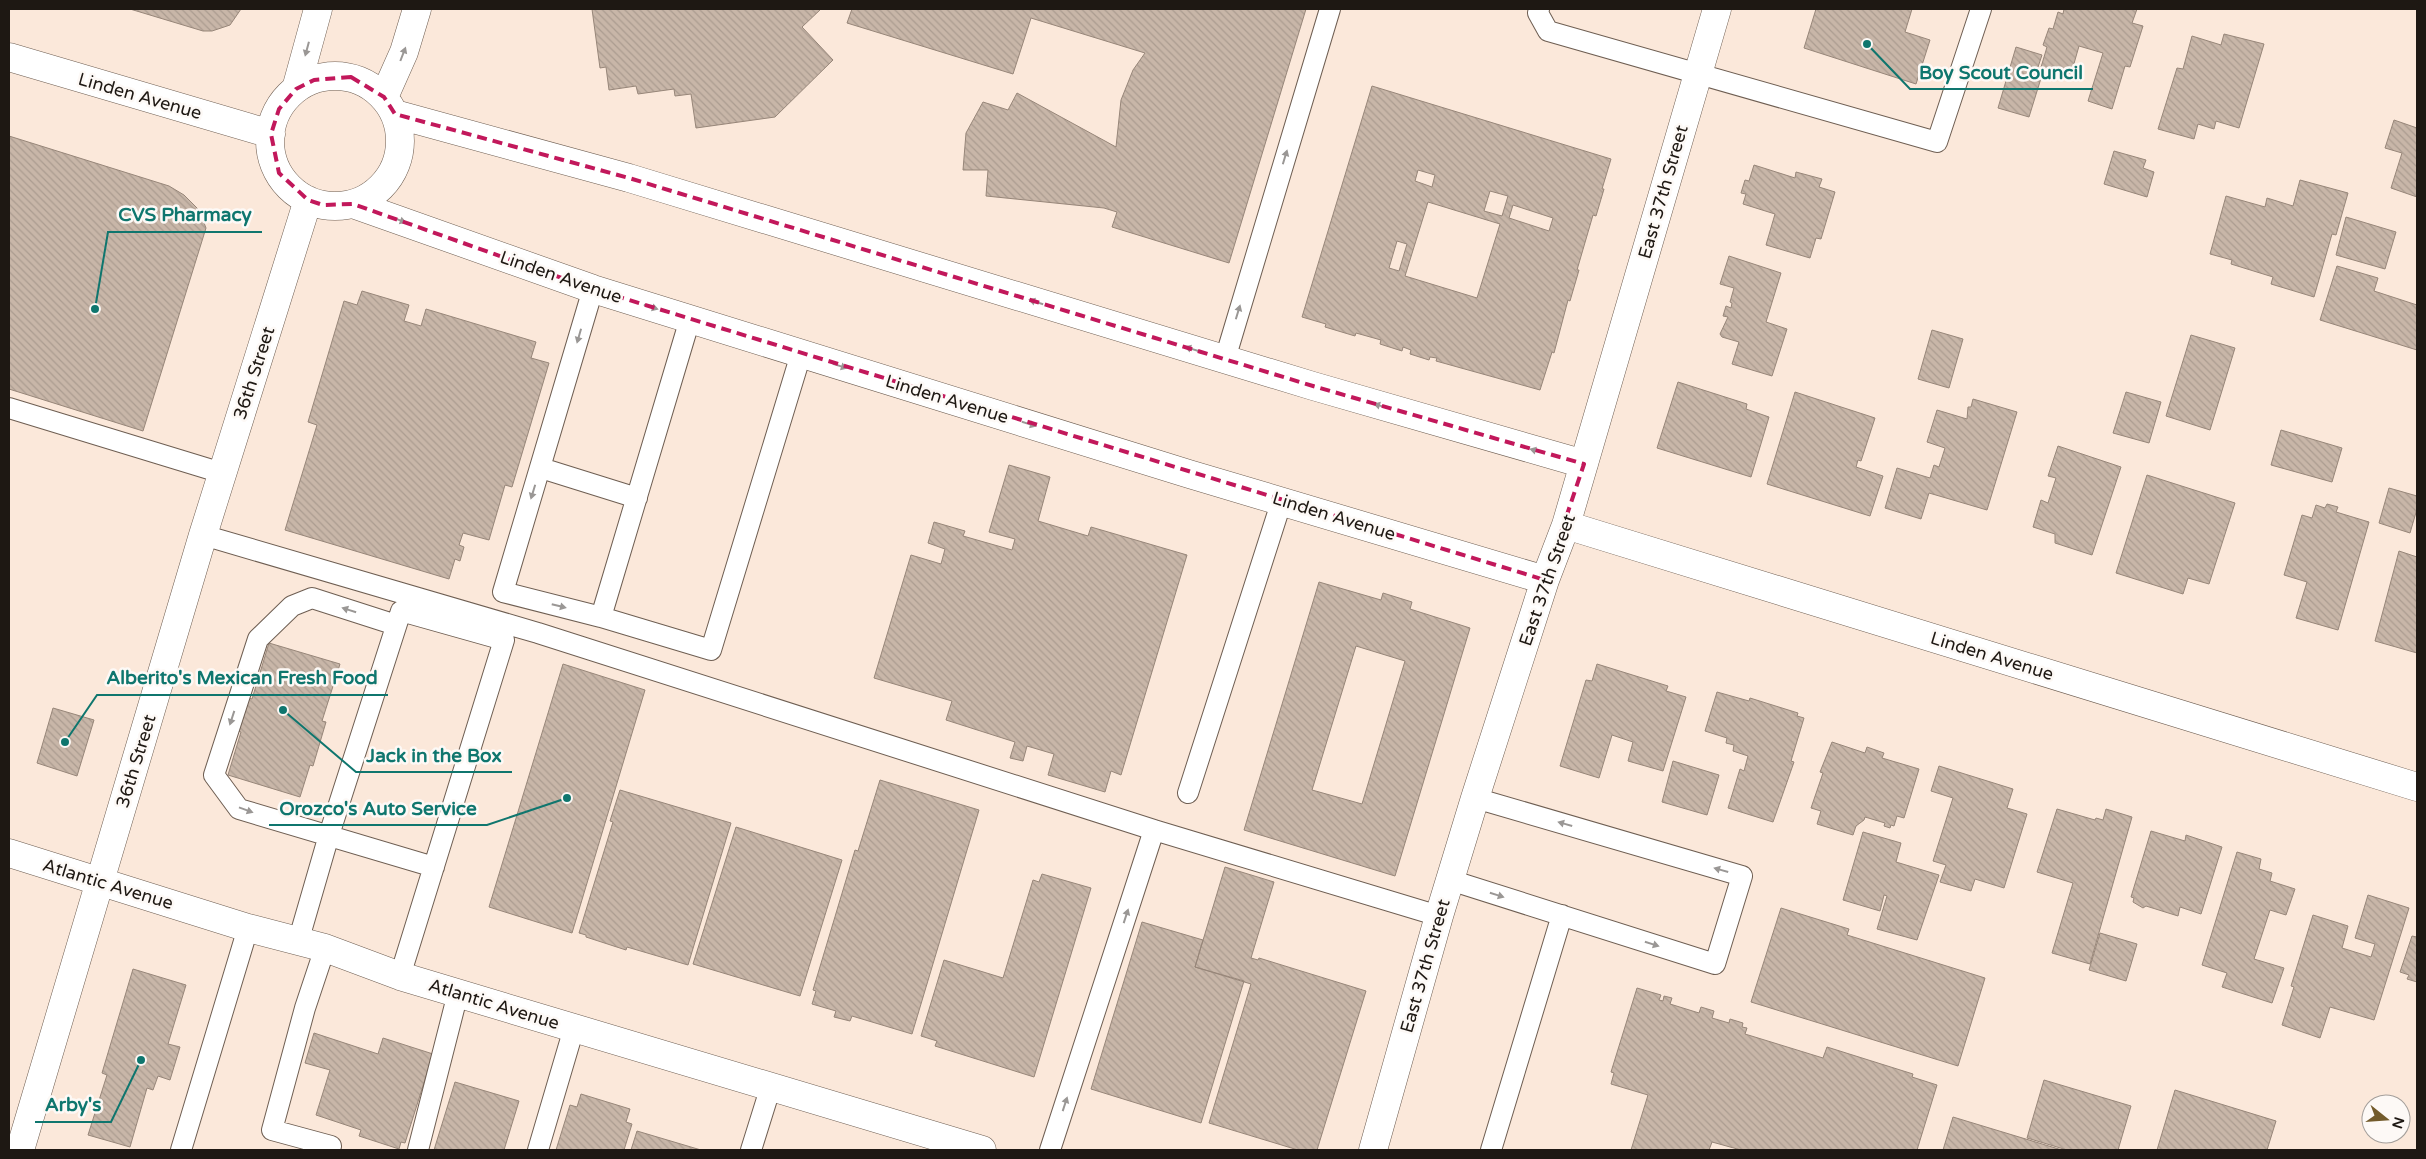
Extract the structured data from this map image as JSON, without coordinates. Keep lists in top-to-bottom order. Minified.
{"streets":{"street":["Linden Avenue","East 37th Street","36th Street","Atlantic Avenue"]},"crossings":[["Linden Avenue","East 37th Street"],["Linden Avenue","36th Street"],["36th Street","Atlantic Avenue"]],"places":["Boy Scout Council","CVS Pharmacy","Jack in the Box","Alberito's Mexican Fresh Food","Orozco's Auto Service","Arby's"],"north":"right"}
